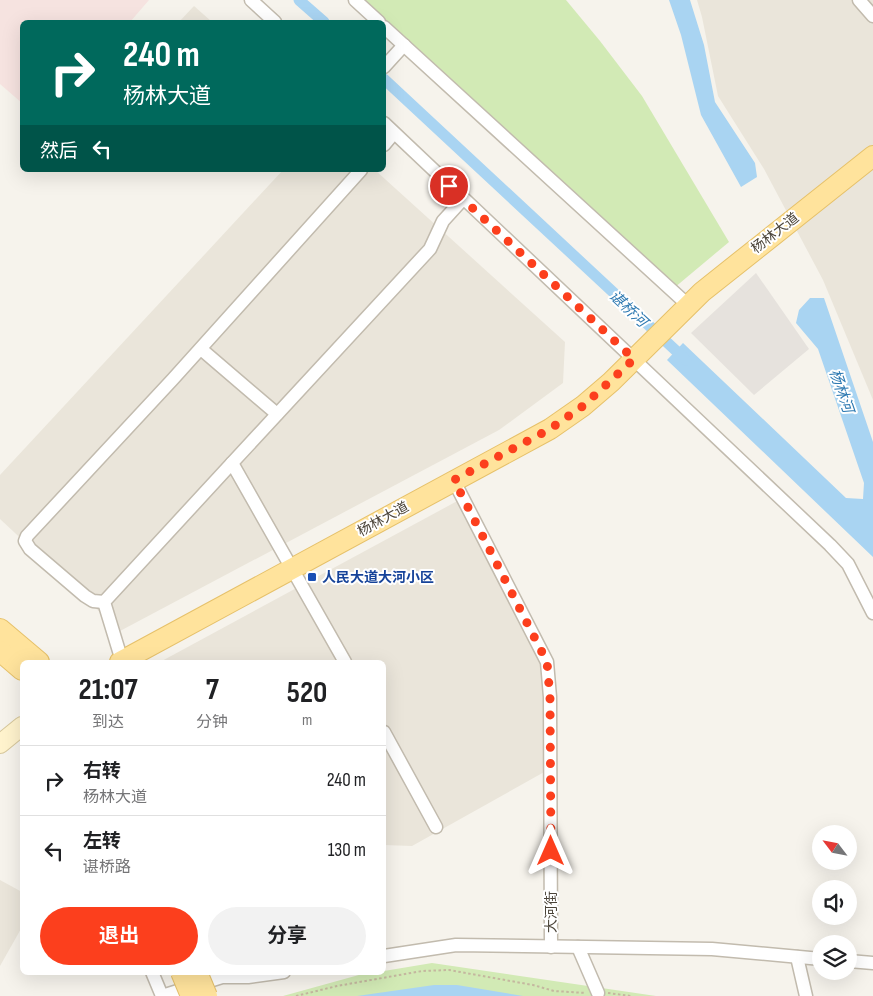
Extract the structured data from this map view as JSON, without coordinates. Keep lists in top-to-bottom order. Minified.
{"streets":{"main road":["杨林大道"],"street":["大河街"]},"crossings":[["杨林大道","大河街"]],"water":["谌桥河","杨林河"],"places":{"transit":["人民大道大河小区"]},"north":"top left","page":{"turn":["240 m","杨林大道"],"then":"然后","eta":["21:07","到达","7","分钟","520","m"],"list":[{"name":"右转","note":"杨林大道","value":"240 m"},{"name":"左转","note":"谌桥路","value":"130 m"}],"buttons":["退出","分享"]}}
